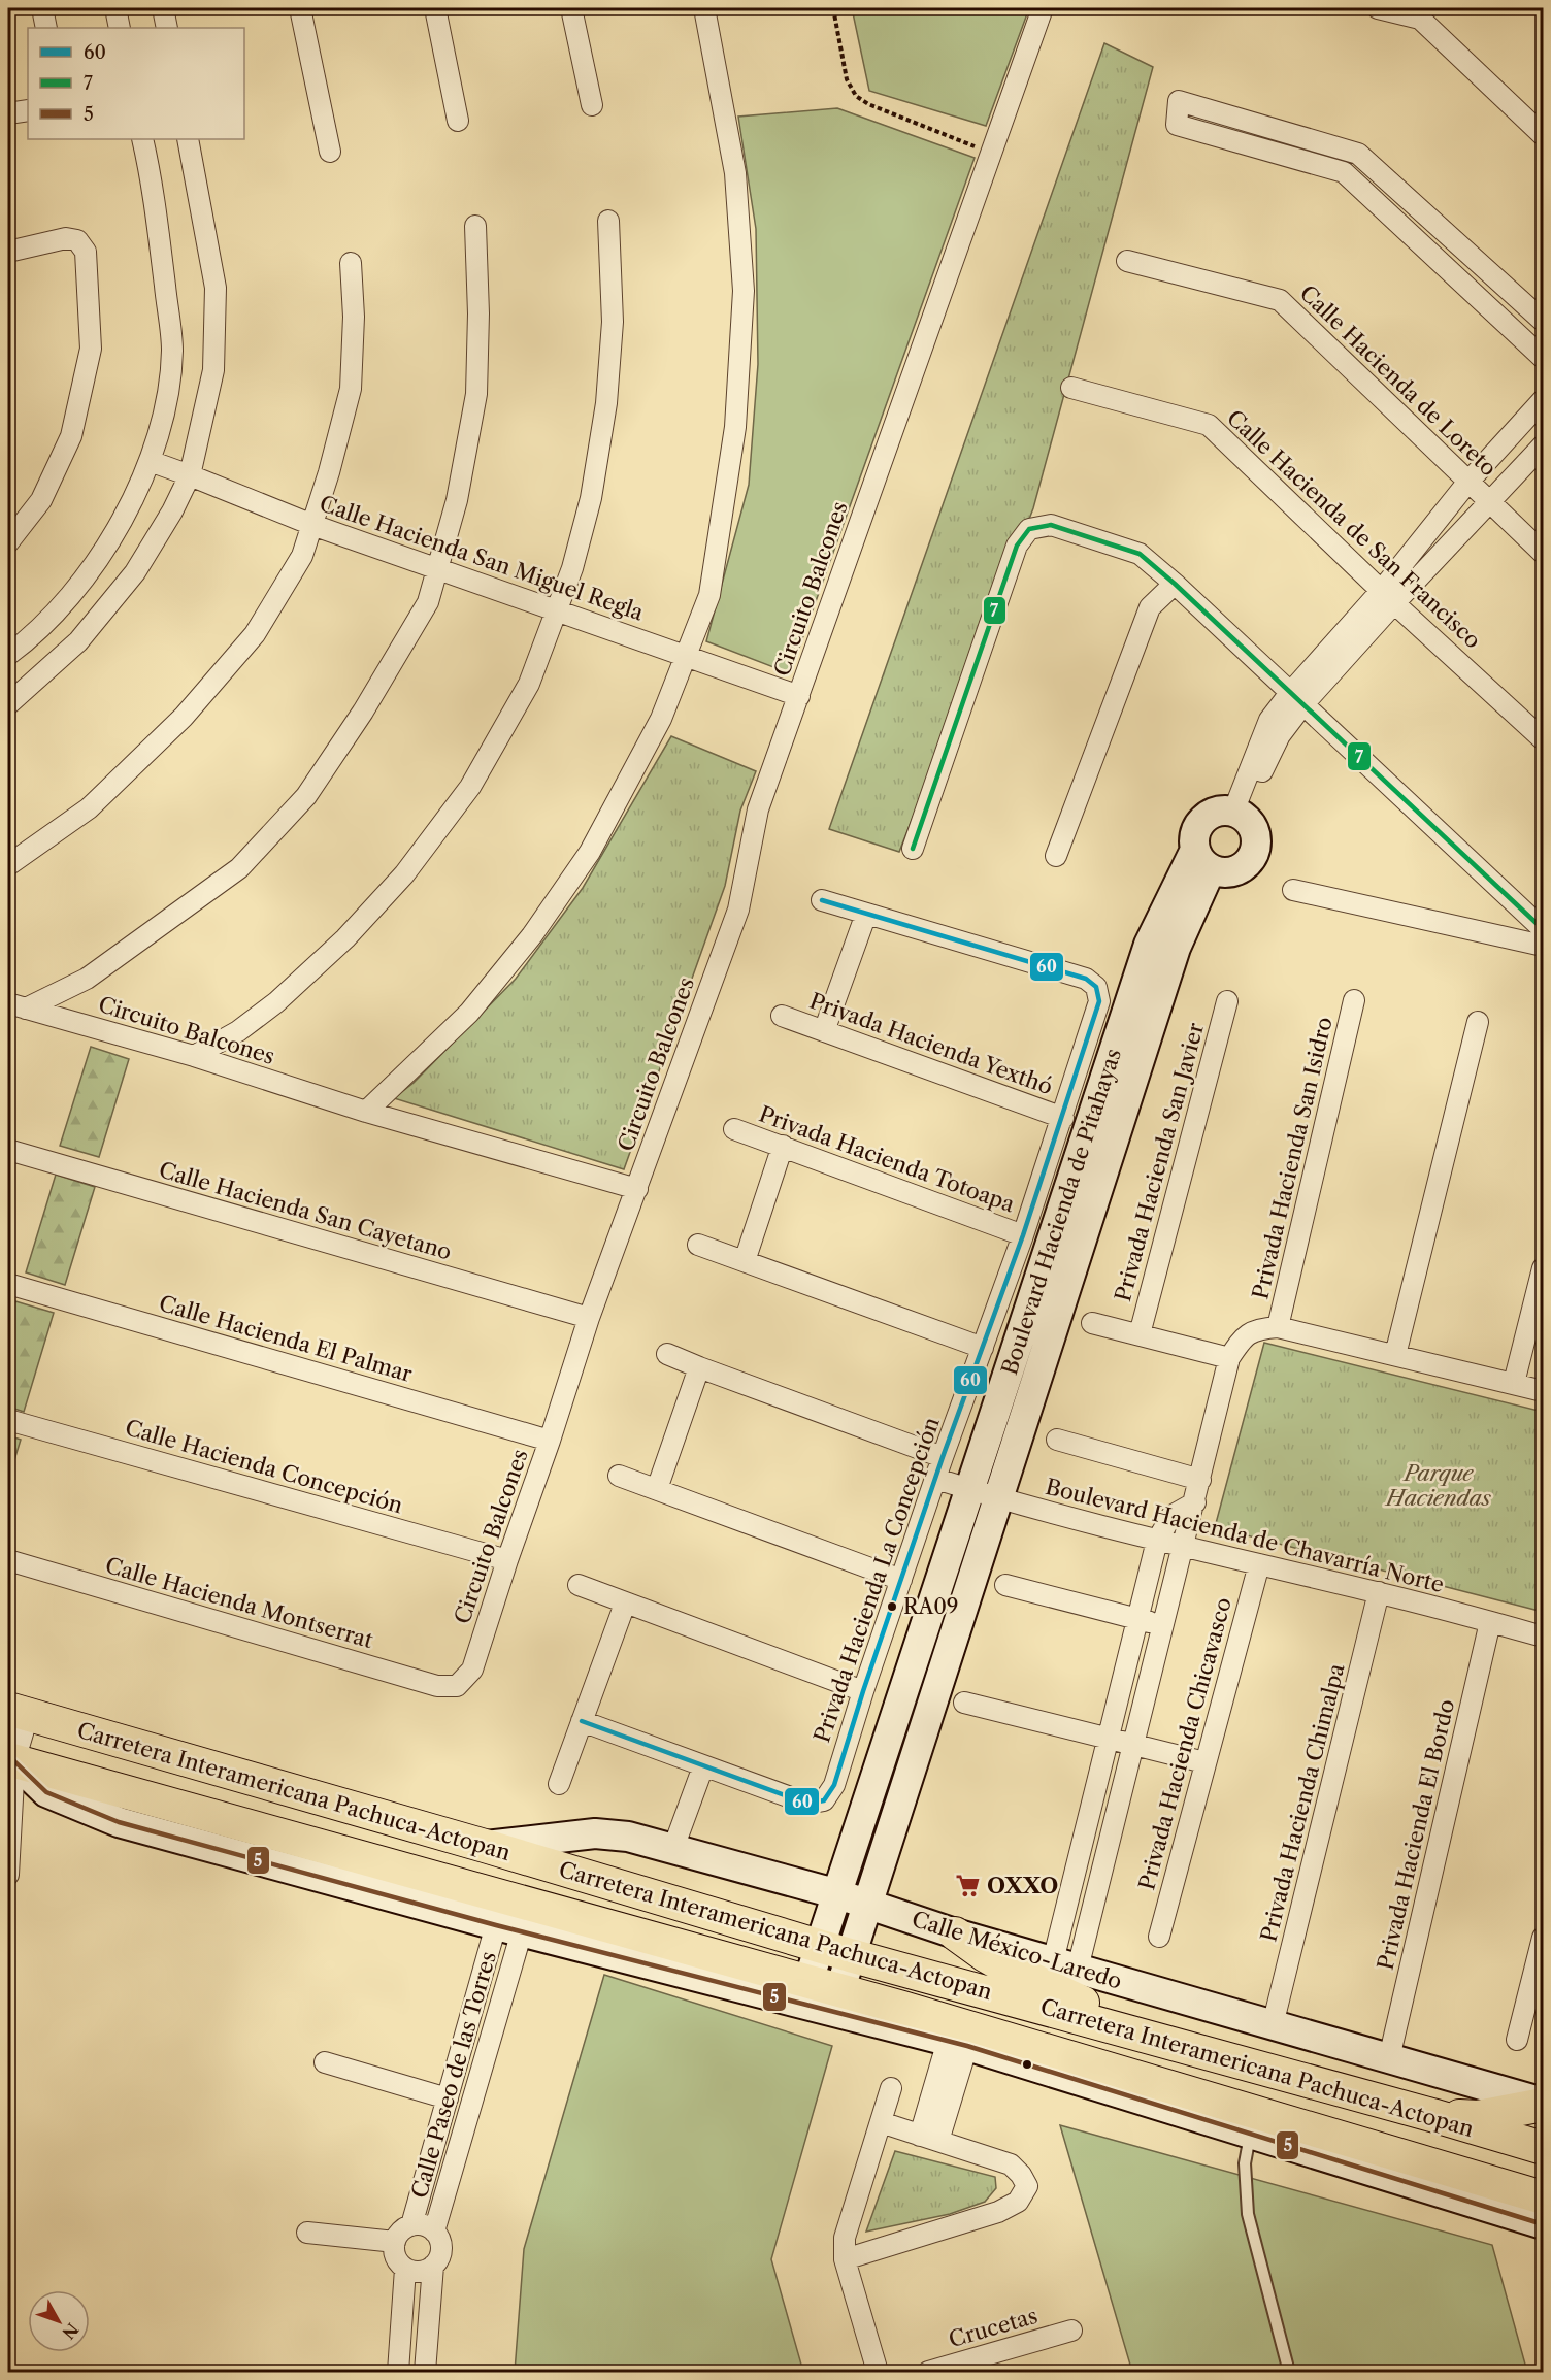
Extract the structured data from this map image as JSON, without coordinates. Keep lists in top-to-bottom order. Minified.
{"streets":{"main road":["Carretera Interamericana Pachuca-Actopan"],"street":["Calle Hacienda de Loreto","Calle Hacienda de San Francisco","Calle Hacienda San Miguel Regla","Circuito Balcones","Privada Hacienda Yexthó","Privada Hacienda San Isidro","Privada Hacienda Totoapa","Privada Hacienda San Javier","Calle Hacienda San Cayetano","Boulevard Hacienda de Pitahayas","Calle Hacienda El Palmar","Calle Hacienda Concepción","Boulevard Hacienda de Chavarría Norte","Privada Hacienda La Concepción","Calle Hacienda Montserrat","Privada Hacienda Chicavasco","Privada Hacienda Chimalpa","Privada Hacienda El Bordo","Calle México-Laredo","Calle Paseo de las Torres","Crucetas"]},"crossings":[["Calle Hacienda San Miguel Regla","Circuito Balcones"],["Circuito Balcones","Calle Hacienda San Cayetano"],["Circuito Balcones","Calle Hacienda El Palmar"],["Circuito Balcones","Calle Hacienda Concepción"],["Circuito Balcones","Calle Hacienda Montserrat"],["Privada Hacienda Yexthó","Privada Hacienda La Concepción"],["Privada Hacienda Totoapa","Privada Hacienda La Concepción"],["Boulevard Hacienda de Pitahayas","Boulevard Hacienda de Chavarría Norte"],["Boulevard Hacienda de Pitahayas","Carretera Interamericana Pachuca-Actopan"],["Boulevard Hacienda de Pitahayas","Calle México-Laredo"],["Boulevard Hacienda de Chavarría Norte","Privada Hacienda La Concepción"],["Boulevard Hacienda de Chavarría Norte","Privada Hacienda Chicavasco"],["Boulevard Hacienda de Chavarría Norte","Privada Hacienda Chimalpa"],["Boulevard Hacienda de Chavarría Norte","Privada Hacienda El Bordo"],["Carretera Interamericana Pachuca-Actopan","Calle México-Laredo"],["Privada Hacienda Chimalpa","Calle México-Laredo"],["Privada Hacienda El Bordo","Calle México-Laredo"]],"parks":["Parque Haciendas"],"places":{"other":["RA09"],"supermarket":["OXXO"]},"lines":["transit line 7","transit line 60","transit line 5"],"legend":["60","7","5"],"north":"bottom right"}
